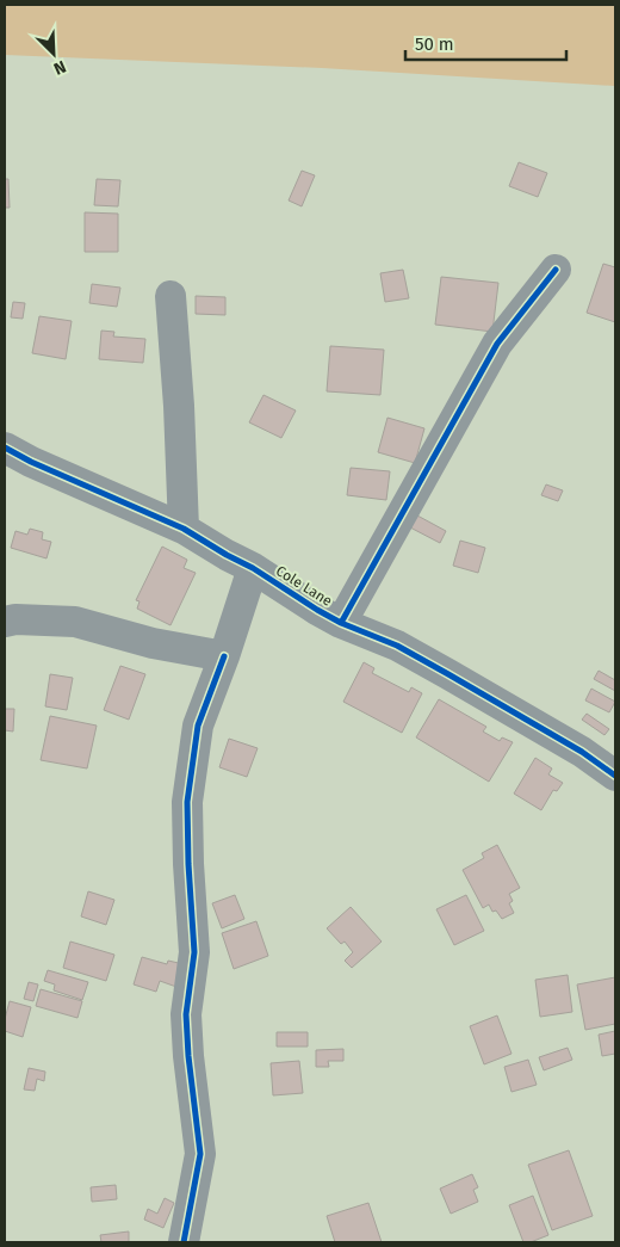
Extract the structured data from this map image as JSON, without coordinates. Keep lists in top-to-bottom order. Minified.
{"streets":{"street":["Cole Lane"]},"scale_bar":"50 m","north":"bottom right"}
